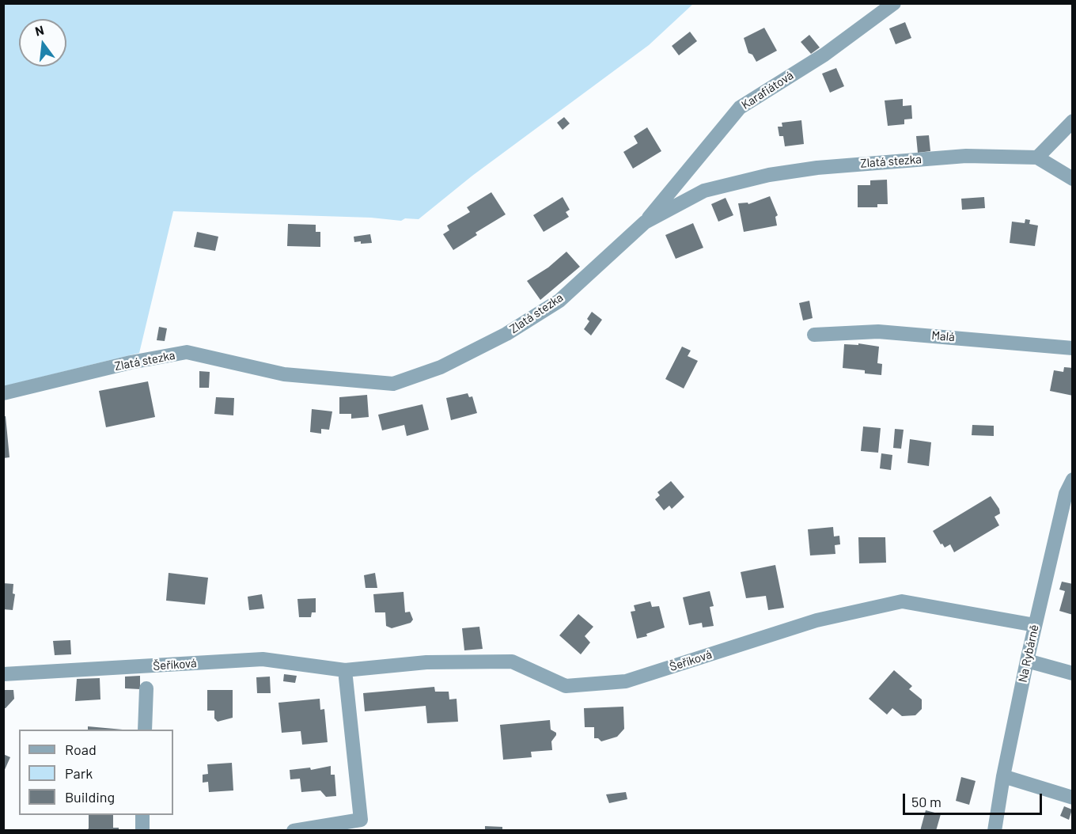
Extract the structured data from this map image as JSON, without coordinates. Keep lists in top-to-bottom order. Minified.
{"streets":{"street":["Karafiátová","Zlatá stezka","Malá","Na Rybárně","Šeříková"]},"crossings":[["Karafiátová","Zlatá stezka"],["Na Rybárně","Šeříková"]],"legend":["Road","Park","Building"],"scale_bar":"50 m","north":"top"}
